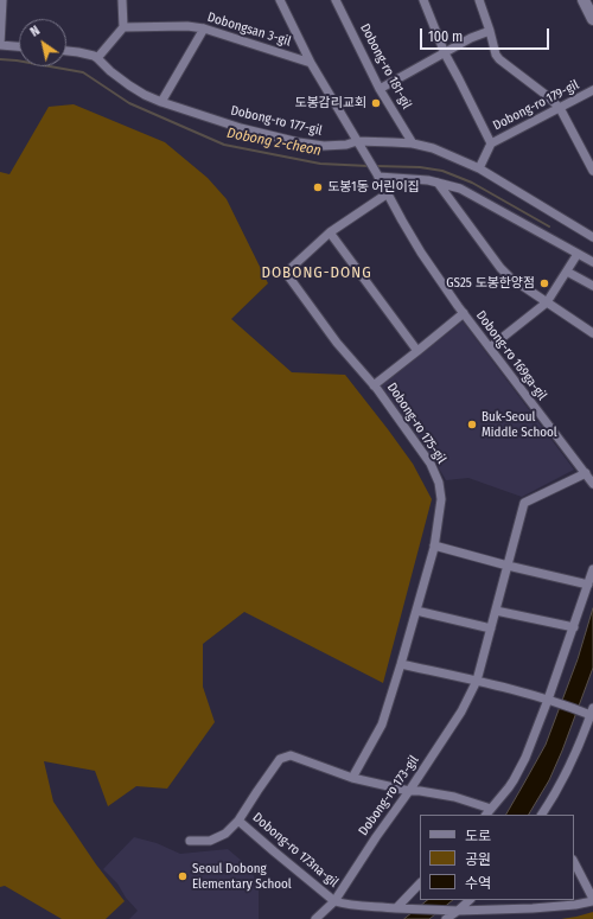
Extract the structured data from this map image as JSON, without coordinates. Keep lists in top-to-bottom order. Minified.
{"streets":{"street":["Dobongsan 3-gil","Dobong-ro 181-gil","Dobong-ro 179-gil","Dobong-ro 177-gil","Dobong-ro 169ga-gil","Dobong-ro 175-gil","Dobong-ro 173-gil","Dobong-ro 173na-gil"]},"crossings":[["Dobongsan 3-gil","Dobong-ro 177-gil"],["Dobongsan 3-gil","Dobong-ro 169ga-gil"],["Dobong-ro 181-gil","Dobong-ro 177-gil"],["Dobong-ro 179-gil","Dobong-ro 177-gil"],["Dobong-ro 169ga-gil","Dobong-ro 175-gil"],["Dobong-ro 169ga-gil","Dobong-ro 173-gil"],["Dobong-ro 173-gil","Dobong-ro 173na-gil"]],"districts":["DOBONG-DONG"],"water":["Dobong 2-cheon"],"places":["도봉감리교회","도봉1동 어린이집","GS25 도봉한양점","Buk-Seoul Middle School","Seoul Dobong Elementary School"],"legend":["도로","공원","수역"],"scale_bar":"100 m","north":"top left"}
